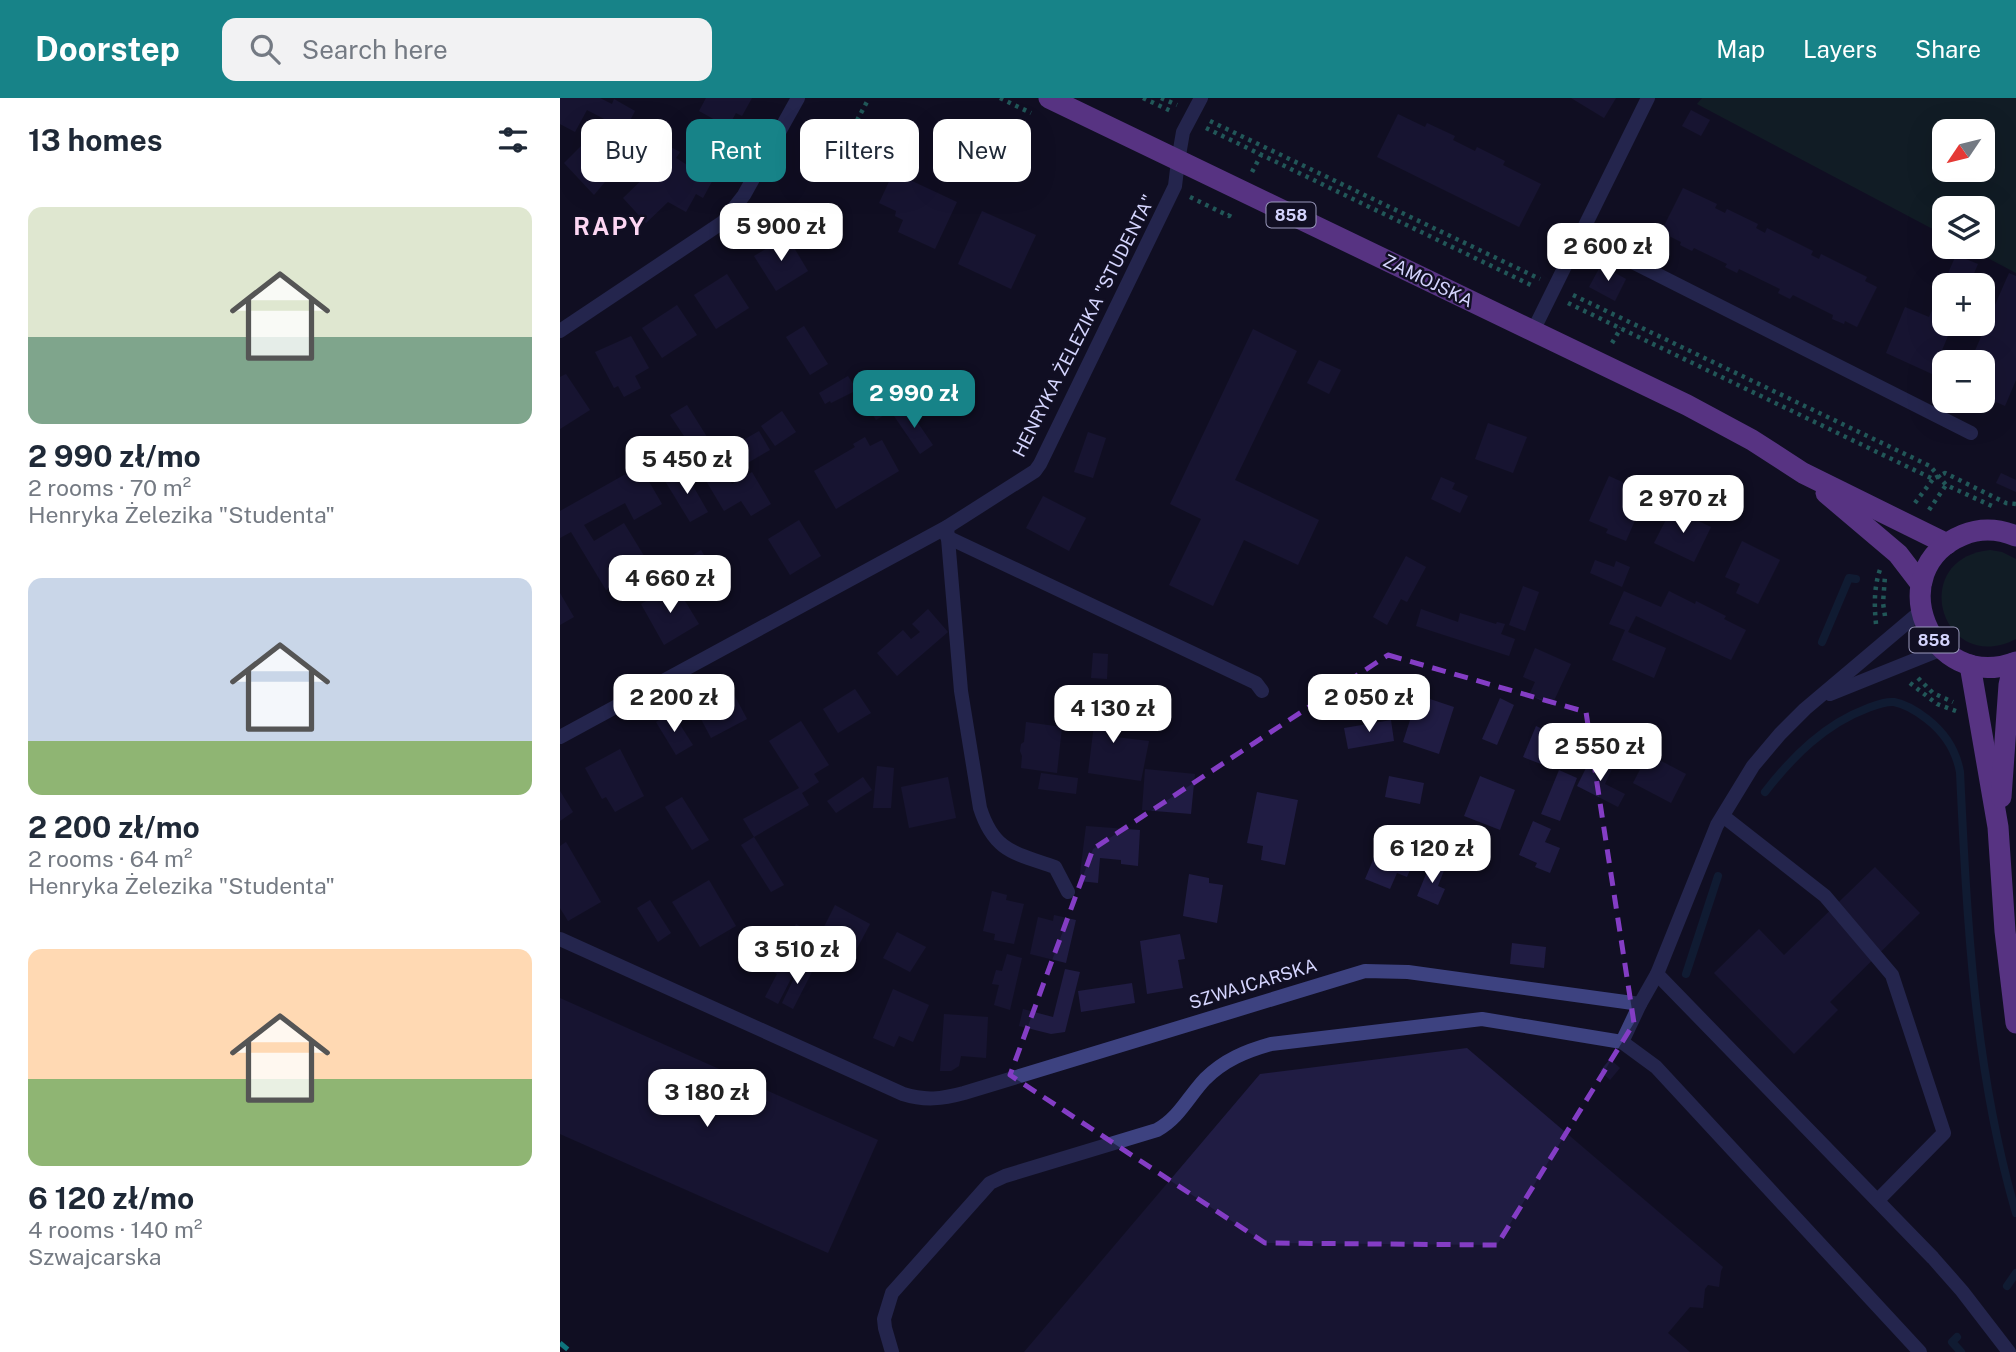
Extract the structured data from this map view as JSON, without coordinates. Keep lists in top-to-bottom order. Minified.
{"streets":{"main road":["858","ZAMOJSKA"],"street":["HENRYKA ŻELEZIKA \"STUDENTA\"","SZWAJCARSKA"]},"crossings":[["858","ZAMOJSKA"],["ZAMOJSKA","HENRYKA ŻELEZIKA \"STUDENTA\""]],"districts":["RAPY"],"north":"bottom left","page":{"header":"Doorstep","search":"Search here","nav":["Map","Layers","Share"],"heading":"13 homes","map_buttons":["+","−"],"chip":["Buy","Rent","Filters","New"],"list":[{"name":"2 990 zł/mo","note":"2 rooms · 70 m² · Henryka Żelezika \"Studenta\""},{"name":"2 200 zł/mo","note":"2 rooms · 64 m² · Henryka Żelezika \"Studenta\""},{"name":"6 120 zł/mo","note":"4 rooms · 140 m² · Szwajcarska"}],"price":["5 900 zł","2 600 zł","2 990 zł","5 450 zł","2 970 zł","4 660 zł","2 200 zł","2 050 zł","4 130 zł","2 550 zł","6 120 zł","3 510 zł","3 180 zł"]}}
